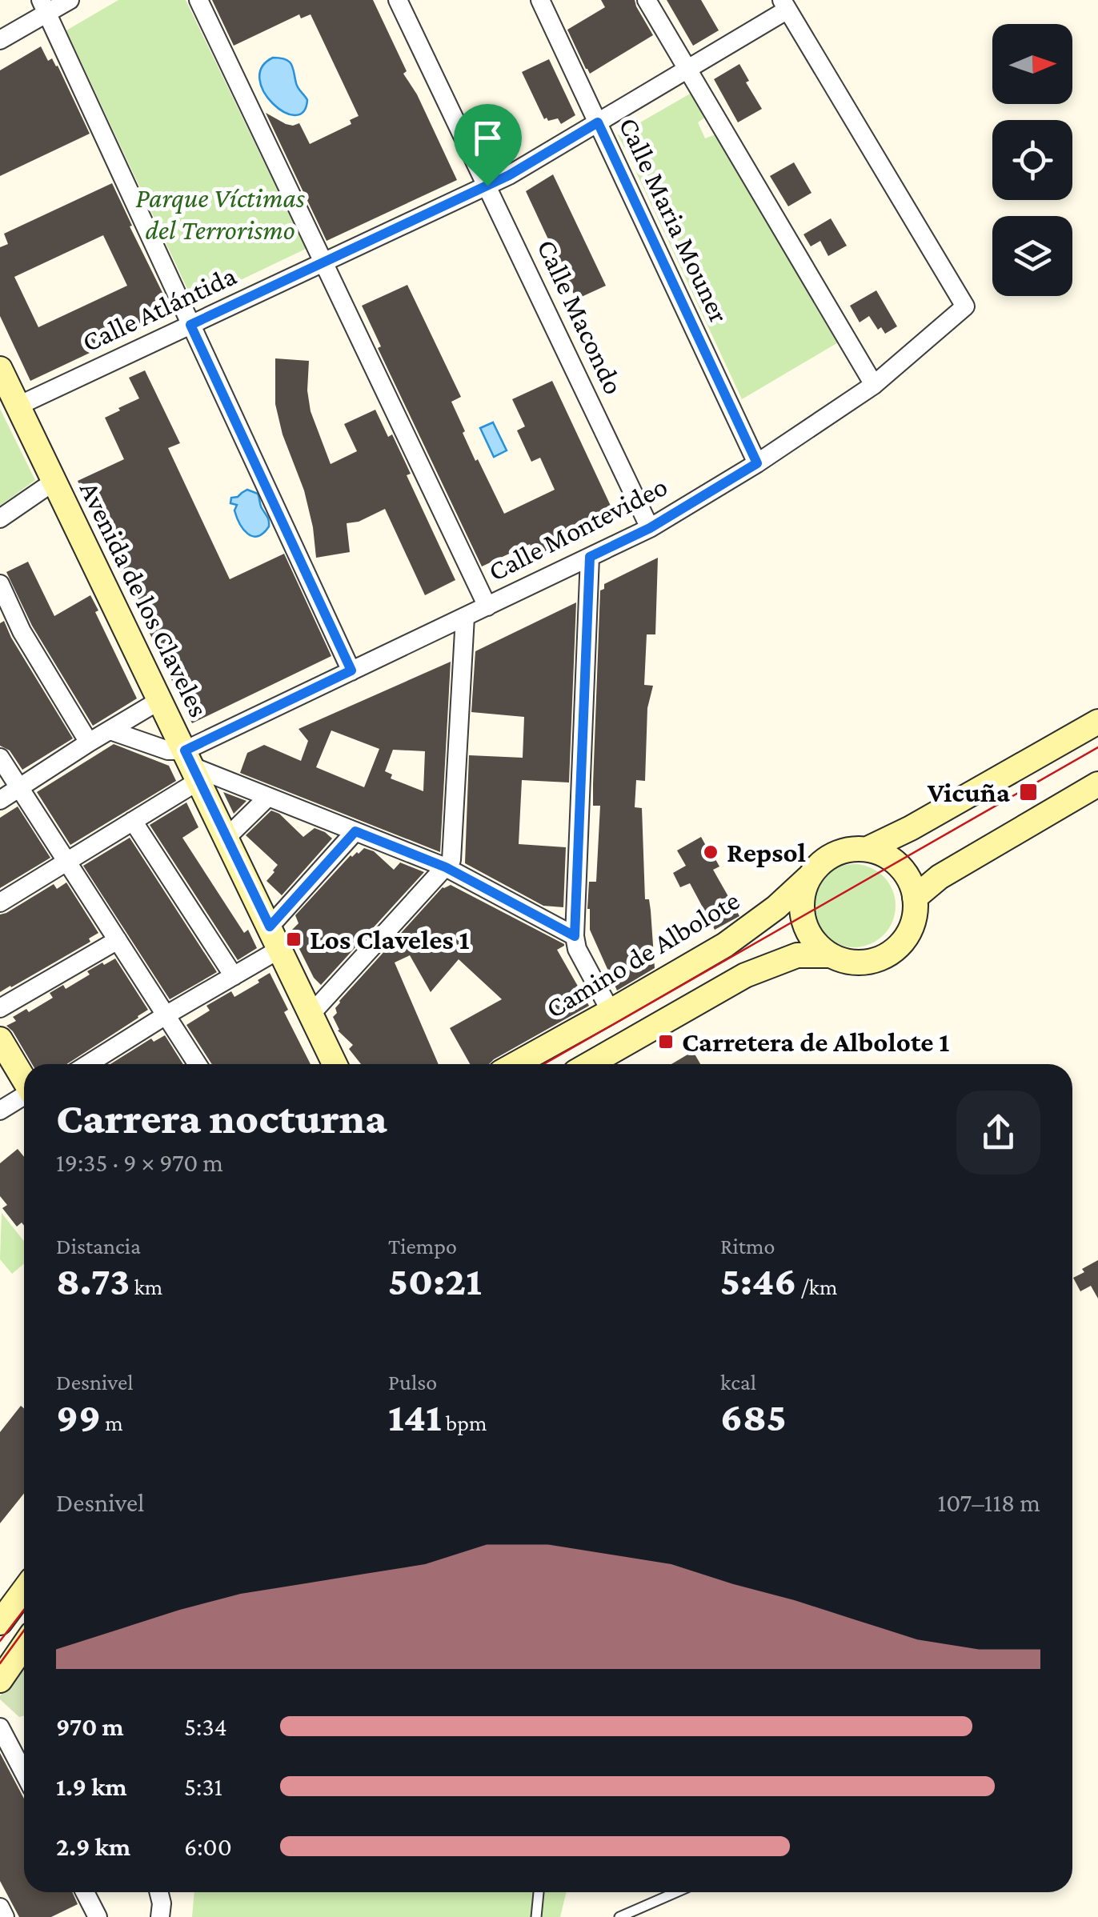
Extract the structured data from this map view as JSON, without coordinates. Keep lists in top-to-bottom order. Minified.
{"streets":{"street":["Calle Maria Mouner","Calle Atlántida","Calle Macondo","Calle Montevideo","Avenida de los Claveles","Camino de Albolote"]},"crossings":[["Calle Maria Mouner","Calle Atlántida"],["Calle Maria Mouner","Calle Montevideo"],["Calle Atlántida","Calle Macondo"],["Calle Atlántida","Calle Montevideo"],["Calle Atlántida","Avenida de los Claveles"],["Calle Macondo","Calle Montevideo"],["Calle Montevideo","Avenida de los Claveles"]],"parks":["Parque Víctimas del Terrorismo"],"places":{"transit":["Vicuña","Los Claveles 1","Carretera de Albolote 1"],"other":["Repsol"]},"north":"right","page":{"heading":["Carrera nocturna","19:35 · 9 × 970 m"],"stats":[["Distancia","8.73 km"],["Tiempo","50:21"],["Ritmo","5:46 /km"],["Desnivel","99 m"],["Pulso","141 bpm"],["kcal","685"]],"chart":["Desnivel","107–118 m"],"list":[{"name":"970 m","note":"5:34"},{"name":"1.9 km","note":"5:31"},{"name":"2.9 km","note":"6:00"}]}}
